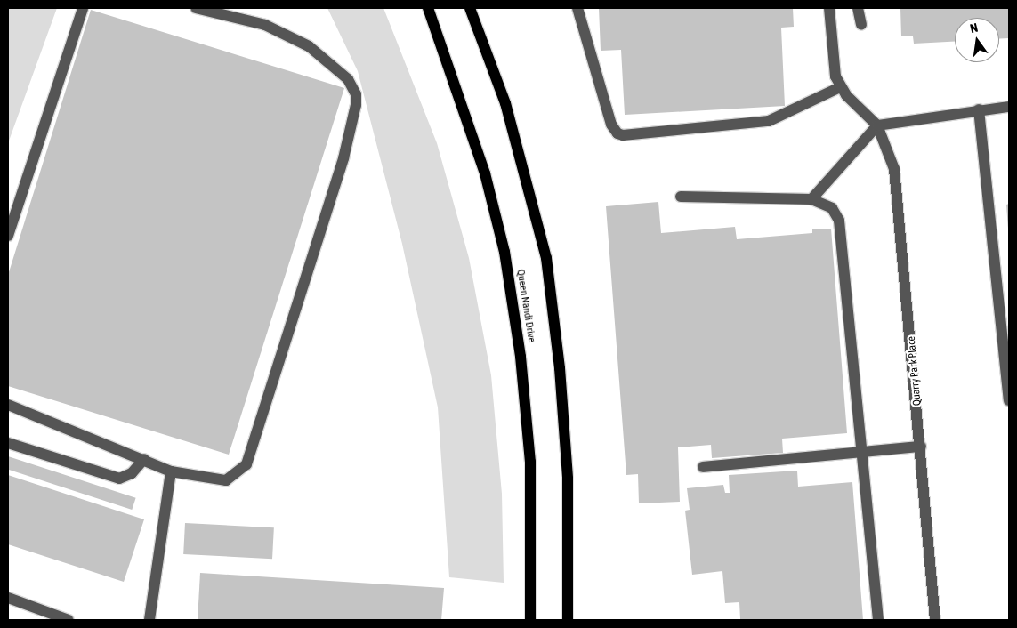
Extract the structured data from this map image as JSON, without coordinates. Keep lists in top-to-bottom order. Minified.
{"streets":{"main road":["Queen Nandi Drive"],"lane":["Quarry Park Place"]},"north":"top"}
